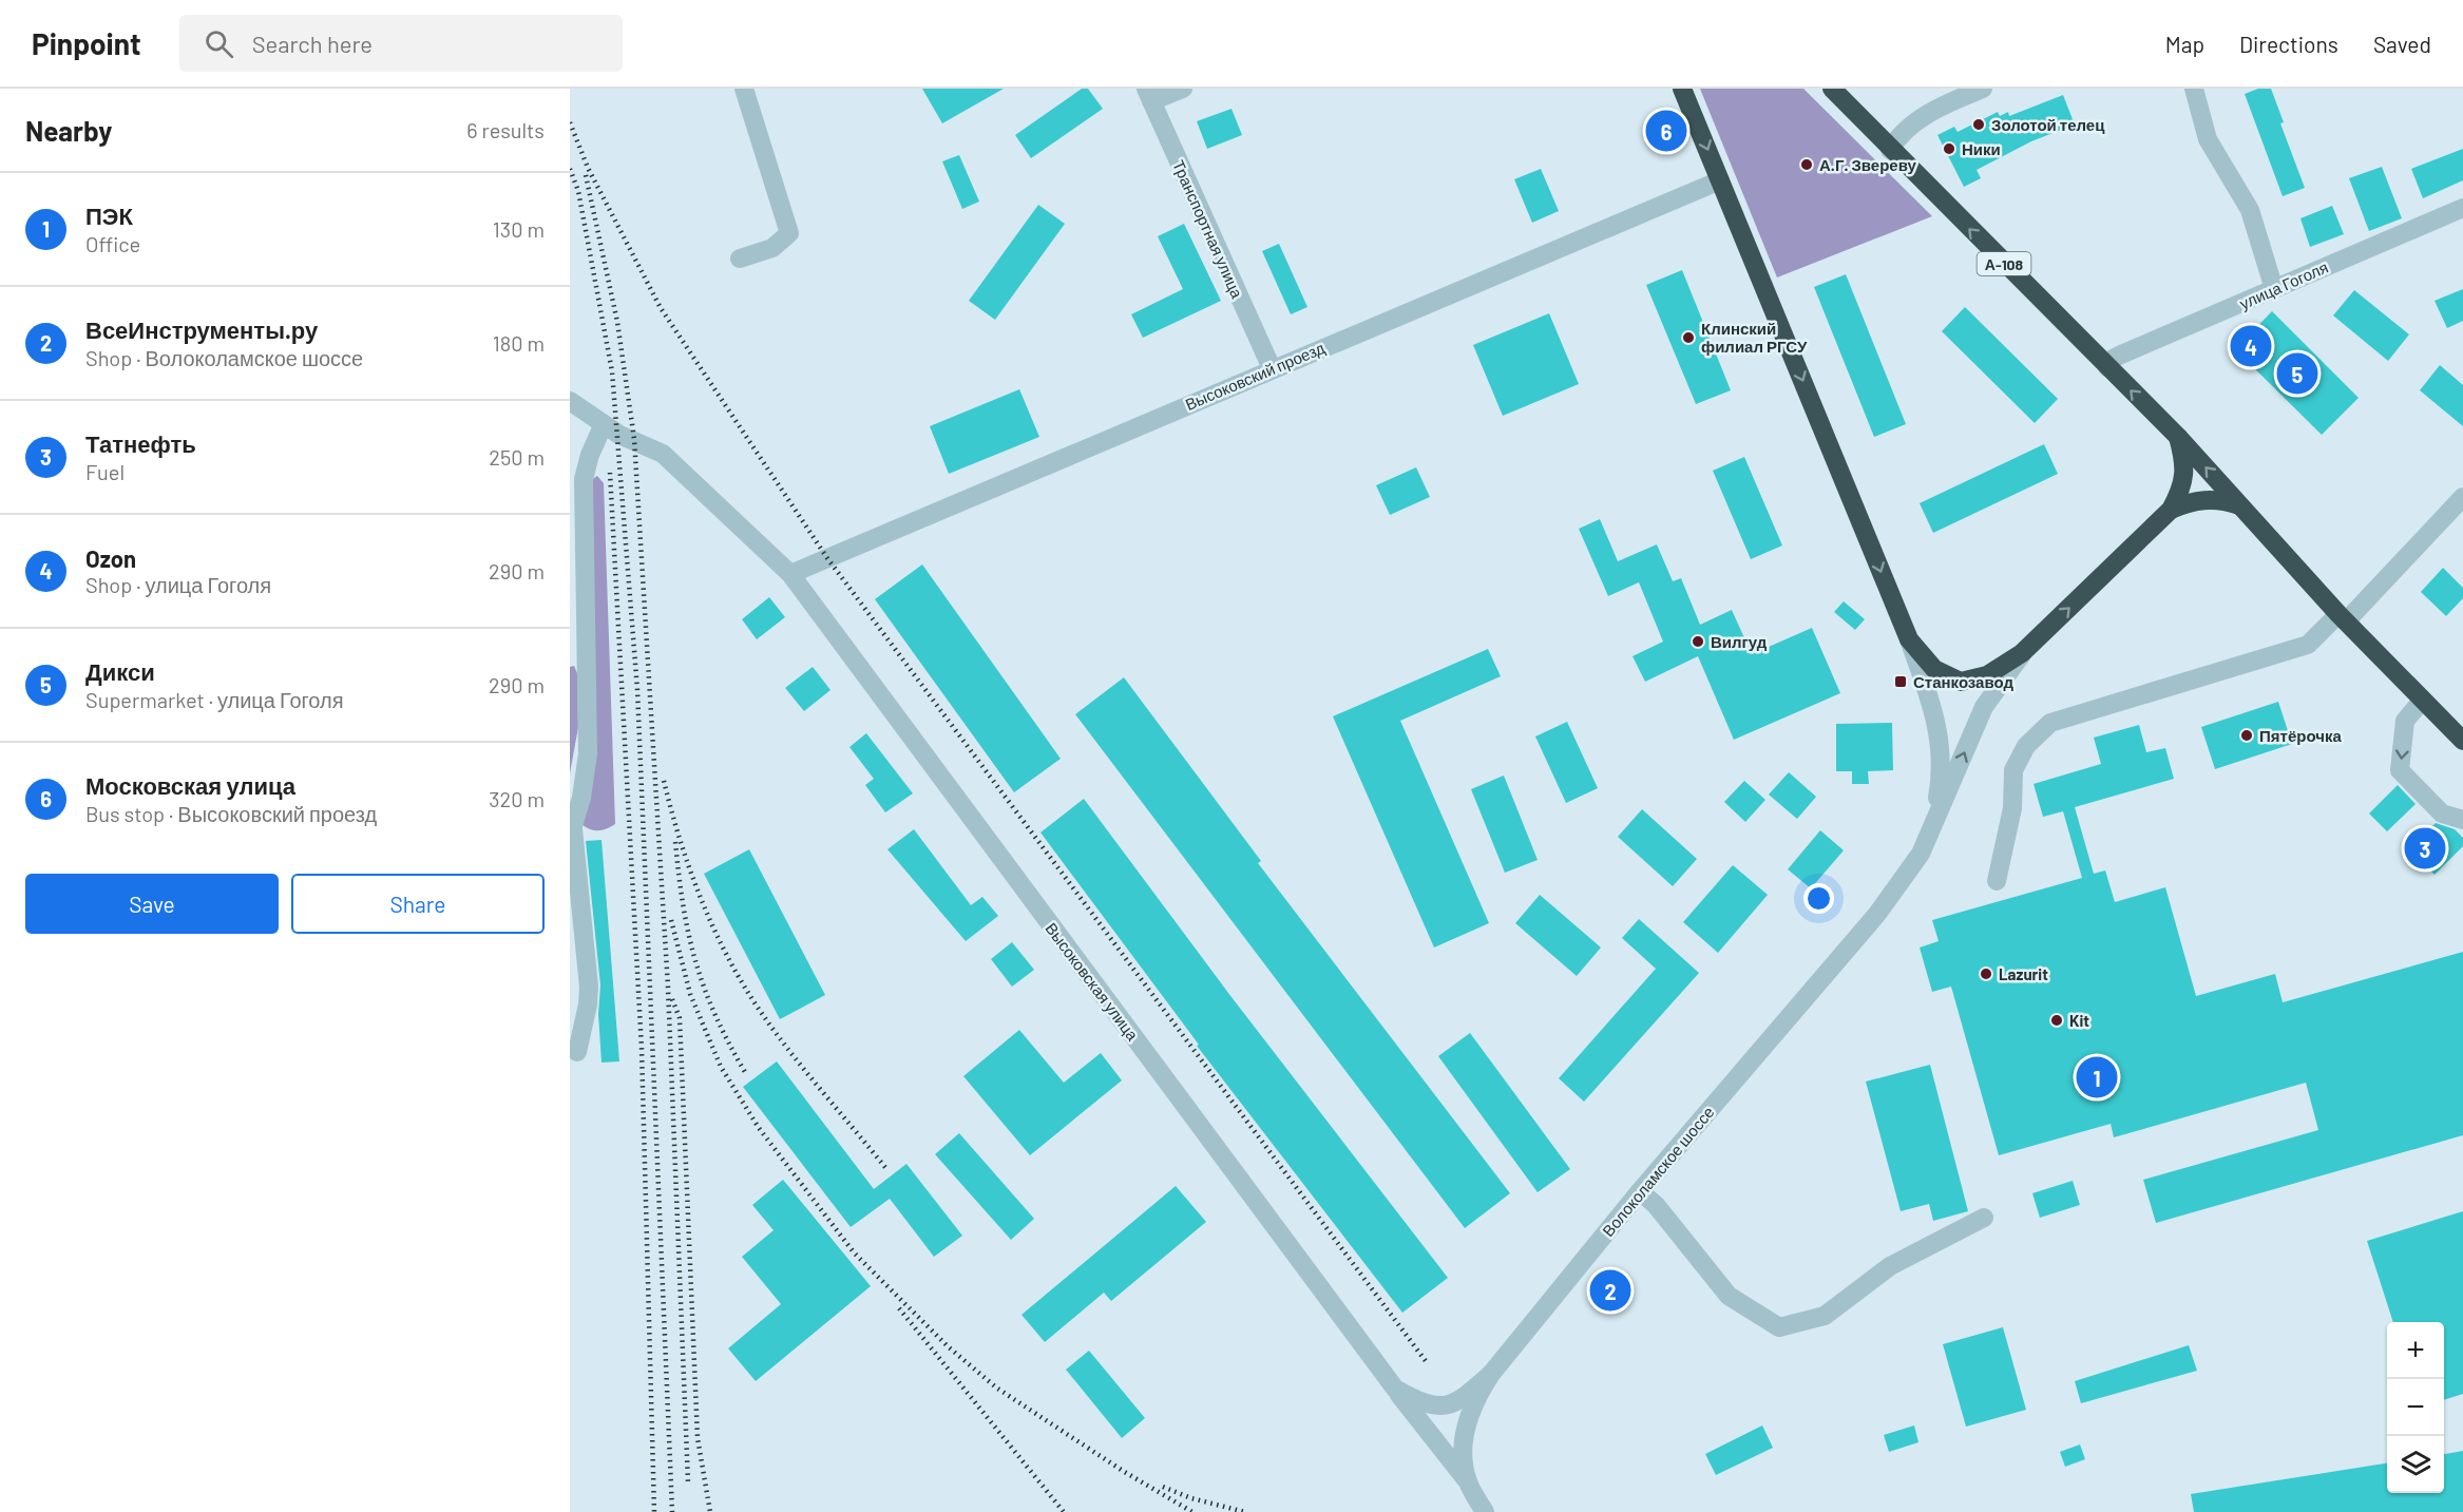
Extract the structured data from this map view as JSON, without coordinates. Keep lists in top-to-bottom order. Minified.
{"streets":{"highway":["А-108"],"street":["Транспортная улица","улица Гоголя","Высоковский проезд","Высоковская улица","Волоколамское шоссе"]},"crossings":[["Транспортная улица","Высоковский проезд"],["А-108","улица Гоголя"],["Высоковский проезд","Высоковская улица"],["Высоковская улица","Волоколамское шоссе"]],"places":{"other":["Золотой телец","Ники","А.Г. Звереву","Клинский филиал РГСУ","Вилгуд","Пятёрочка","Lazurit","Kit"],"transit":["Станкозавод"]},"page":{"header":"Pinpoint","search":"Search here","nav":["Map","Directions","Saved"],"heading":["Nearby","6 results"],"pins":["6","4","5","3","1","2"],"list":[{"mark":"1","name":"ПЭК","note":"Office","value":"130 m"},{"mark":"2","name":"ВсеИнструменты.ру","note":"Shop · Волоколамское шоссе","value":"180 m"},{"mark":"3","name":"Татнефть","note":"Fuel","value":"250 m"},{"mark":"4","name":"Ozon","note":"Shop · улица Гоголя","value":"290 m"},{"mark":"5","name":"Дикси","note":"Supermarket · улица Гоголя","value":"290 m"},{"mark":"6","name":"Московская улица","note":"Bus stop · Высоковский проезд","value":"320 m"}],"buttons":["Save","Share"],"map_buttons":["+","−"]}}
